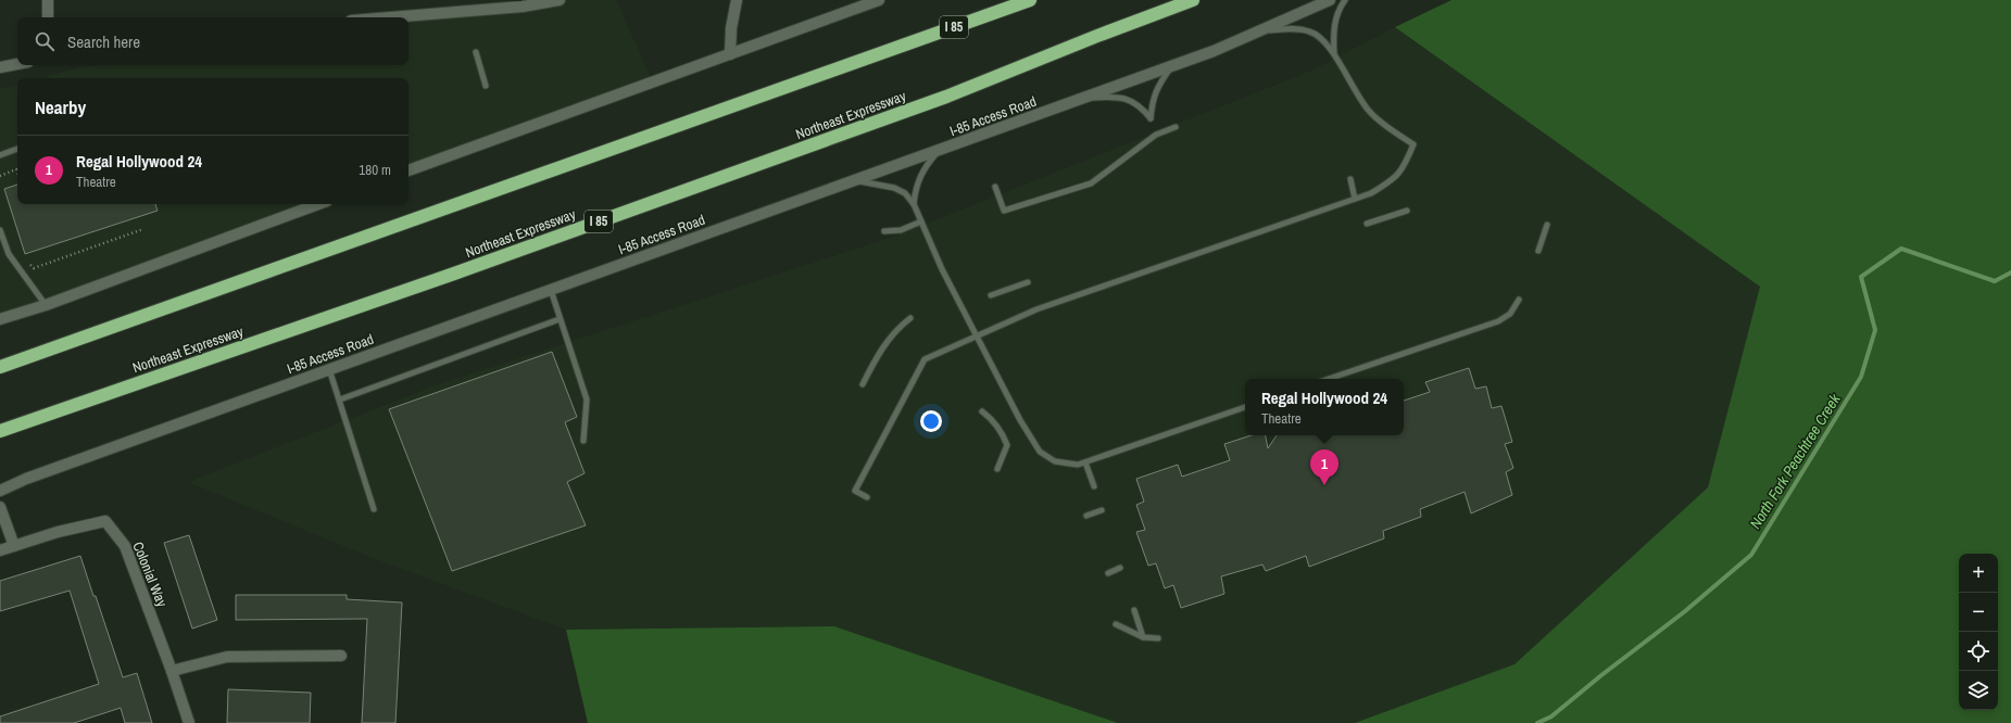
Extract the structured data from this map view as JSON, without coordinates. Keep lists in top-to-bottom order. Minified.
{"streets":{"highway":["I 85","Northeast Expressway"],"main road":["I-85 Access Road","Colonial Way"]},"water":["North Fork Peachtree Creek"],"page":{"search":"Search here","heading":"Nearby","list":[{"mark":"1","name":"Regal Hollywood 24","note":"Theatre","value":"180 m"}],"popup":["Regal Hollywood 24","Theatre"],"pins":"1","map_buttons":["+","−"]}}
